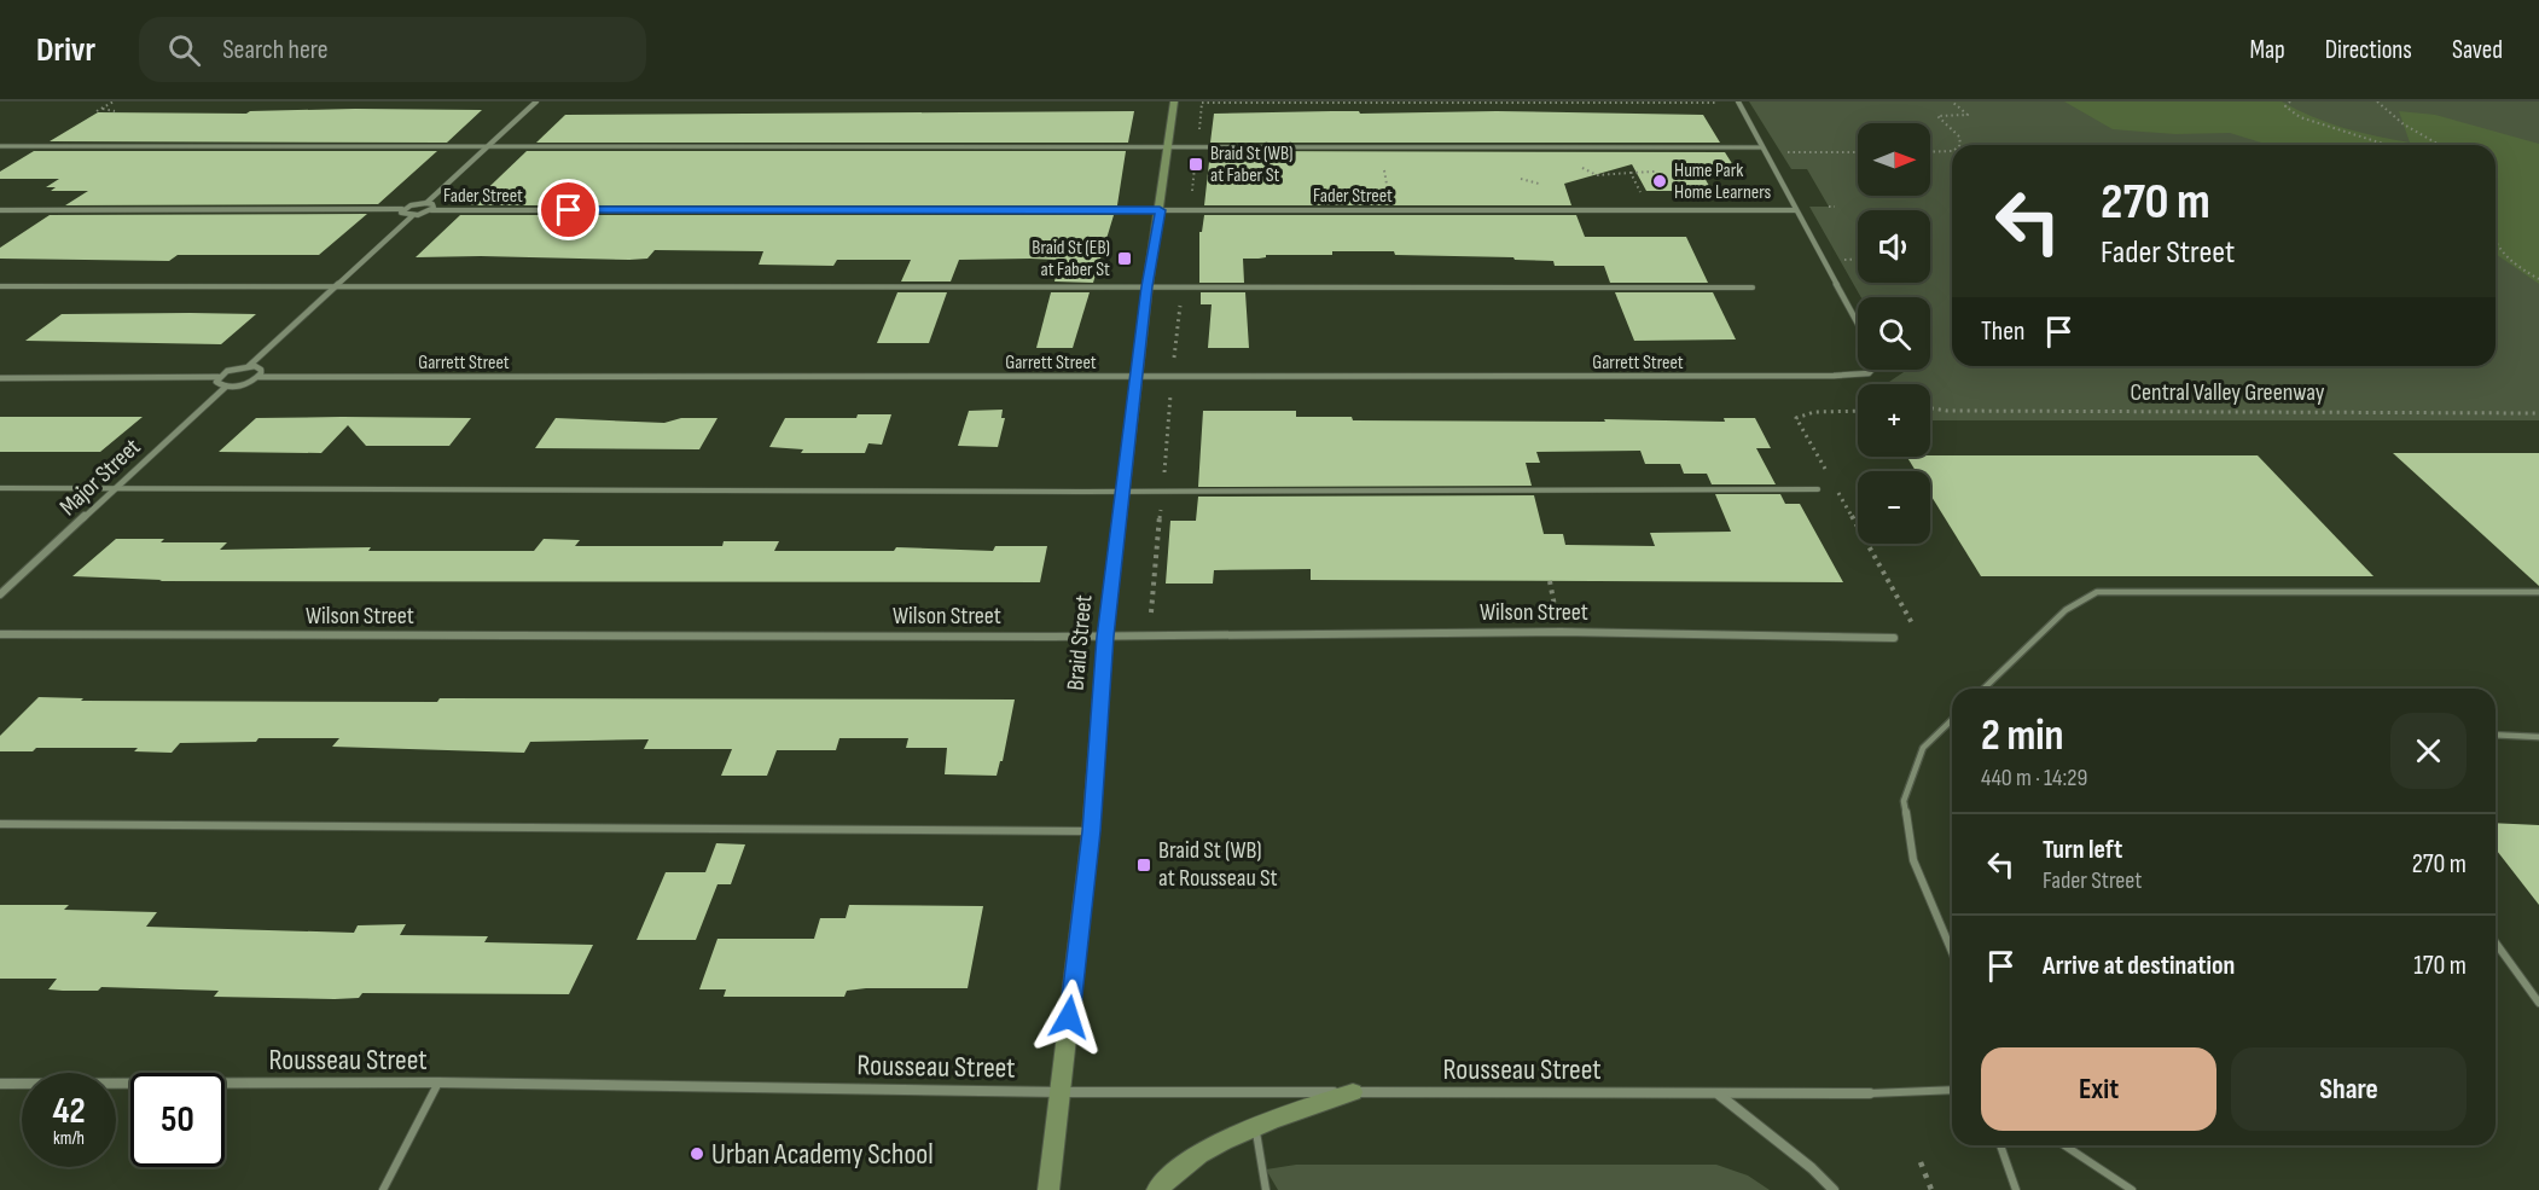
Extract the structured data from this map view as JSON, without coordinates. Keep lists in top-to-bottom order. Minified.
{"streets":{"main road":["Braid Street"],"street":["Fader Street","Garrett Street","Major Street","Wilson Street","Rousseau Street"],"path":["Central Valley Greenway"]},"crossings":[["Fader Street","Braid Street"],["Garrett Street","Major Street"],["Garrett Street","Braid Street"],["Wilson Street","Braid Street"],["Braid Street","Rousseau Street"]],"places":{"transit":["Braid St (WB) at Faber St","Braid St (EB) at Faber St","Braid St (WB) at Rousseau St"],"other":["Hume Park Home Learners","Urban Academy School"]},"north":"right","page":{"header":"Drivr","search":"Search here","nav":["Map","Directions","Saved"],"map_buttons":["+","−"],"turn":["270 m","Fader Street"],"then":"Then","heading":["2 min","440 m · 14:29"],"list":[{"name":"Turn left","note":"Fader Street","value":"270 m"},{"name":"Arrive at destination","value":"170 m"}],"buttons":["Exit","Share"],"speed":"42 km/h","limit":"50"}}
